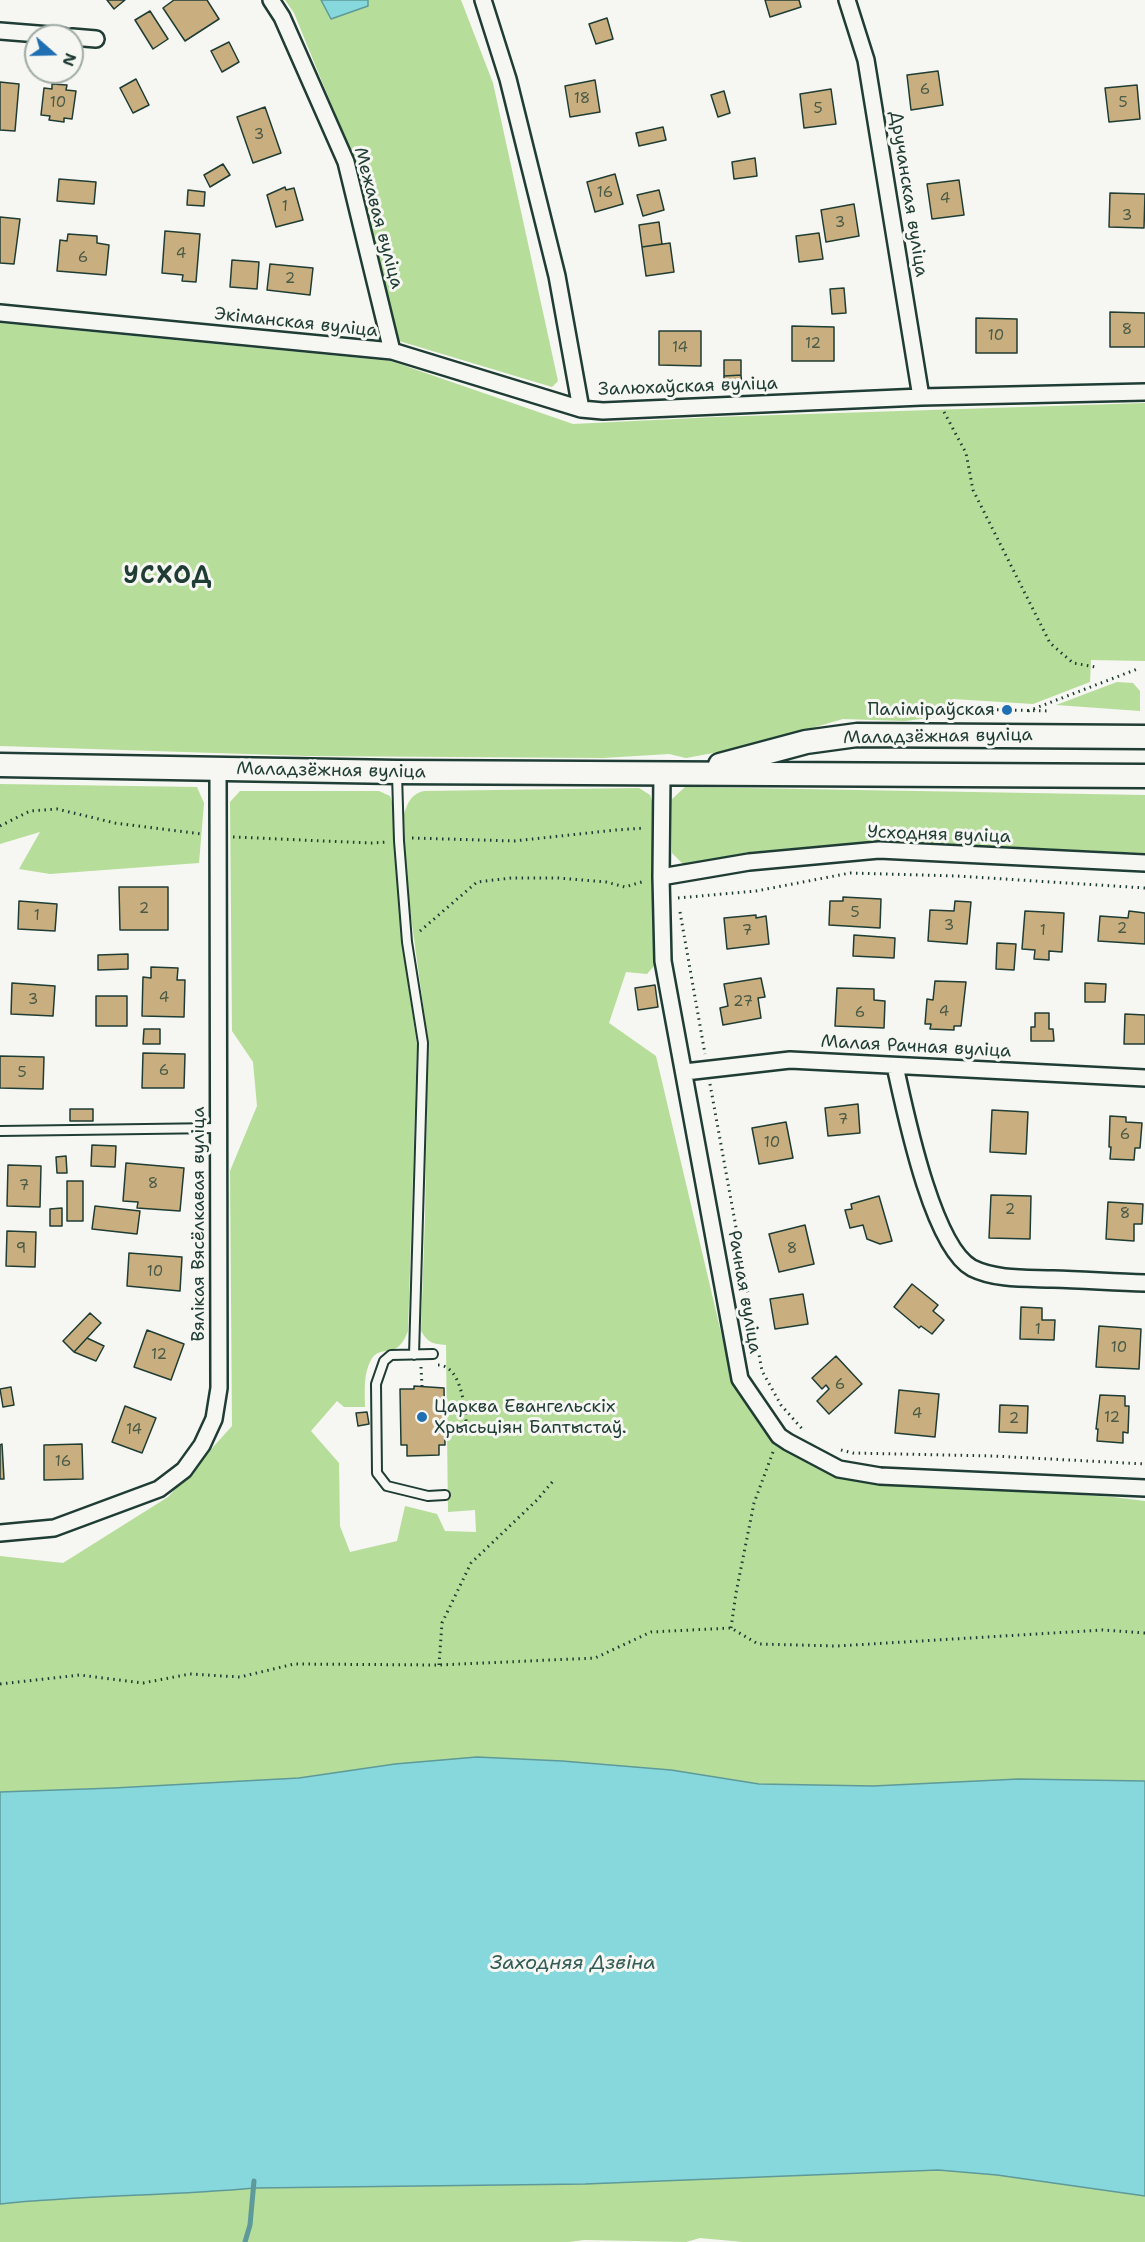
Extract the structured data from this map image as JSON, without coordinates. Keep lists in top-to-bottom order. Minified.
{"streets":{"main road":["Маладзёжная вуліца"],"street":["Дручанская вуліца","Межавая вуліца","Экіманская вуліца","Залюхаўская вуліца","Усходняя вуліца","Малая Рачная вуліца","Вялікая Вясёлкавая вуліца","Рачная вуліца"]},"crossings":[["Дручанская вуліца","Залюхаўская вуліца"],["Межавая вуліца","Экіманская вуліца"],["Экіманская вуліца","Залюхаўская вуліца"],["Маладзёжная вуліца","Вялікая Вясёлкавая вуліца"],["Маладзёжная вуліца","Рачная вуліца"],["Усходняя вуліца","Рачная вуліца"],["Малая Рачная вуліца","Рачная вуліца"]],"districts":["УСХОД"],"water":["Заходняя Дзвіна"],"places":["Паліміраўская","Царква Евангельскіх Хрысьціян Баптыстаў."],"house_numbers":["6","18","10","5","5","3","16","4","1","3","3","4","6","2","8","10","12","14","2","5","1","3","2","7","1","4","3","27","4","6","6","5","7","6","10","8","7","2","8","9","8","10","1","10","12","6","4","12","2","14","16"],"north":"right"}
